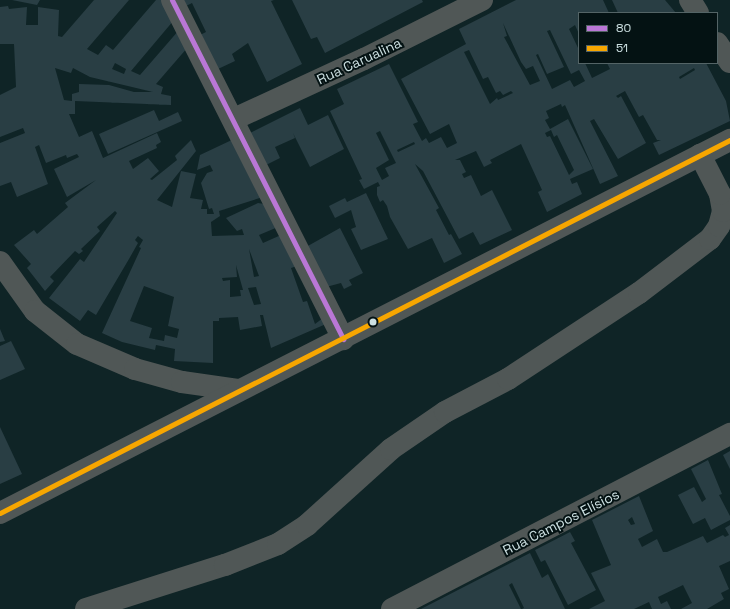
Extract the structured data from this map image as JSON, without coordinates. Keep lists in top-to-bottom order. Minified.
{"streets":{"street":["Rua Carualina","Rua Campos Elísios"]},"lines":["transit line 80","transit line 51"],"legend":["80","51"]}
